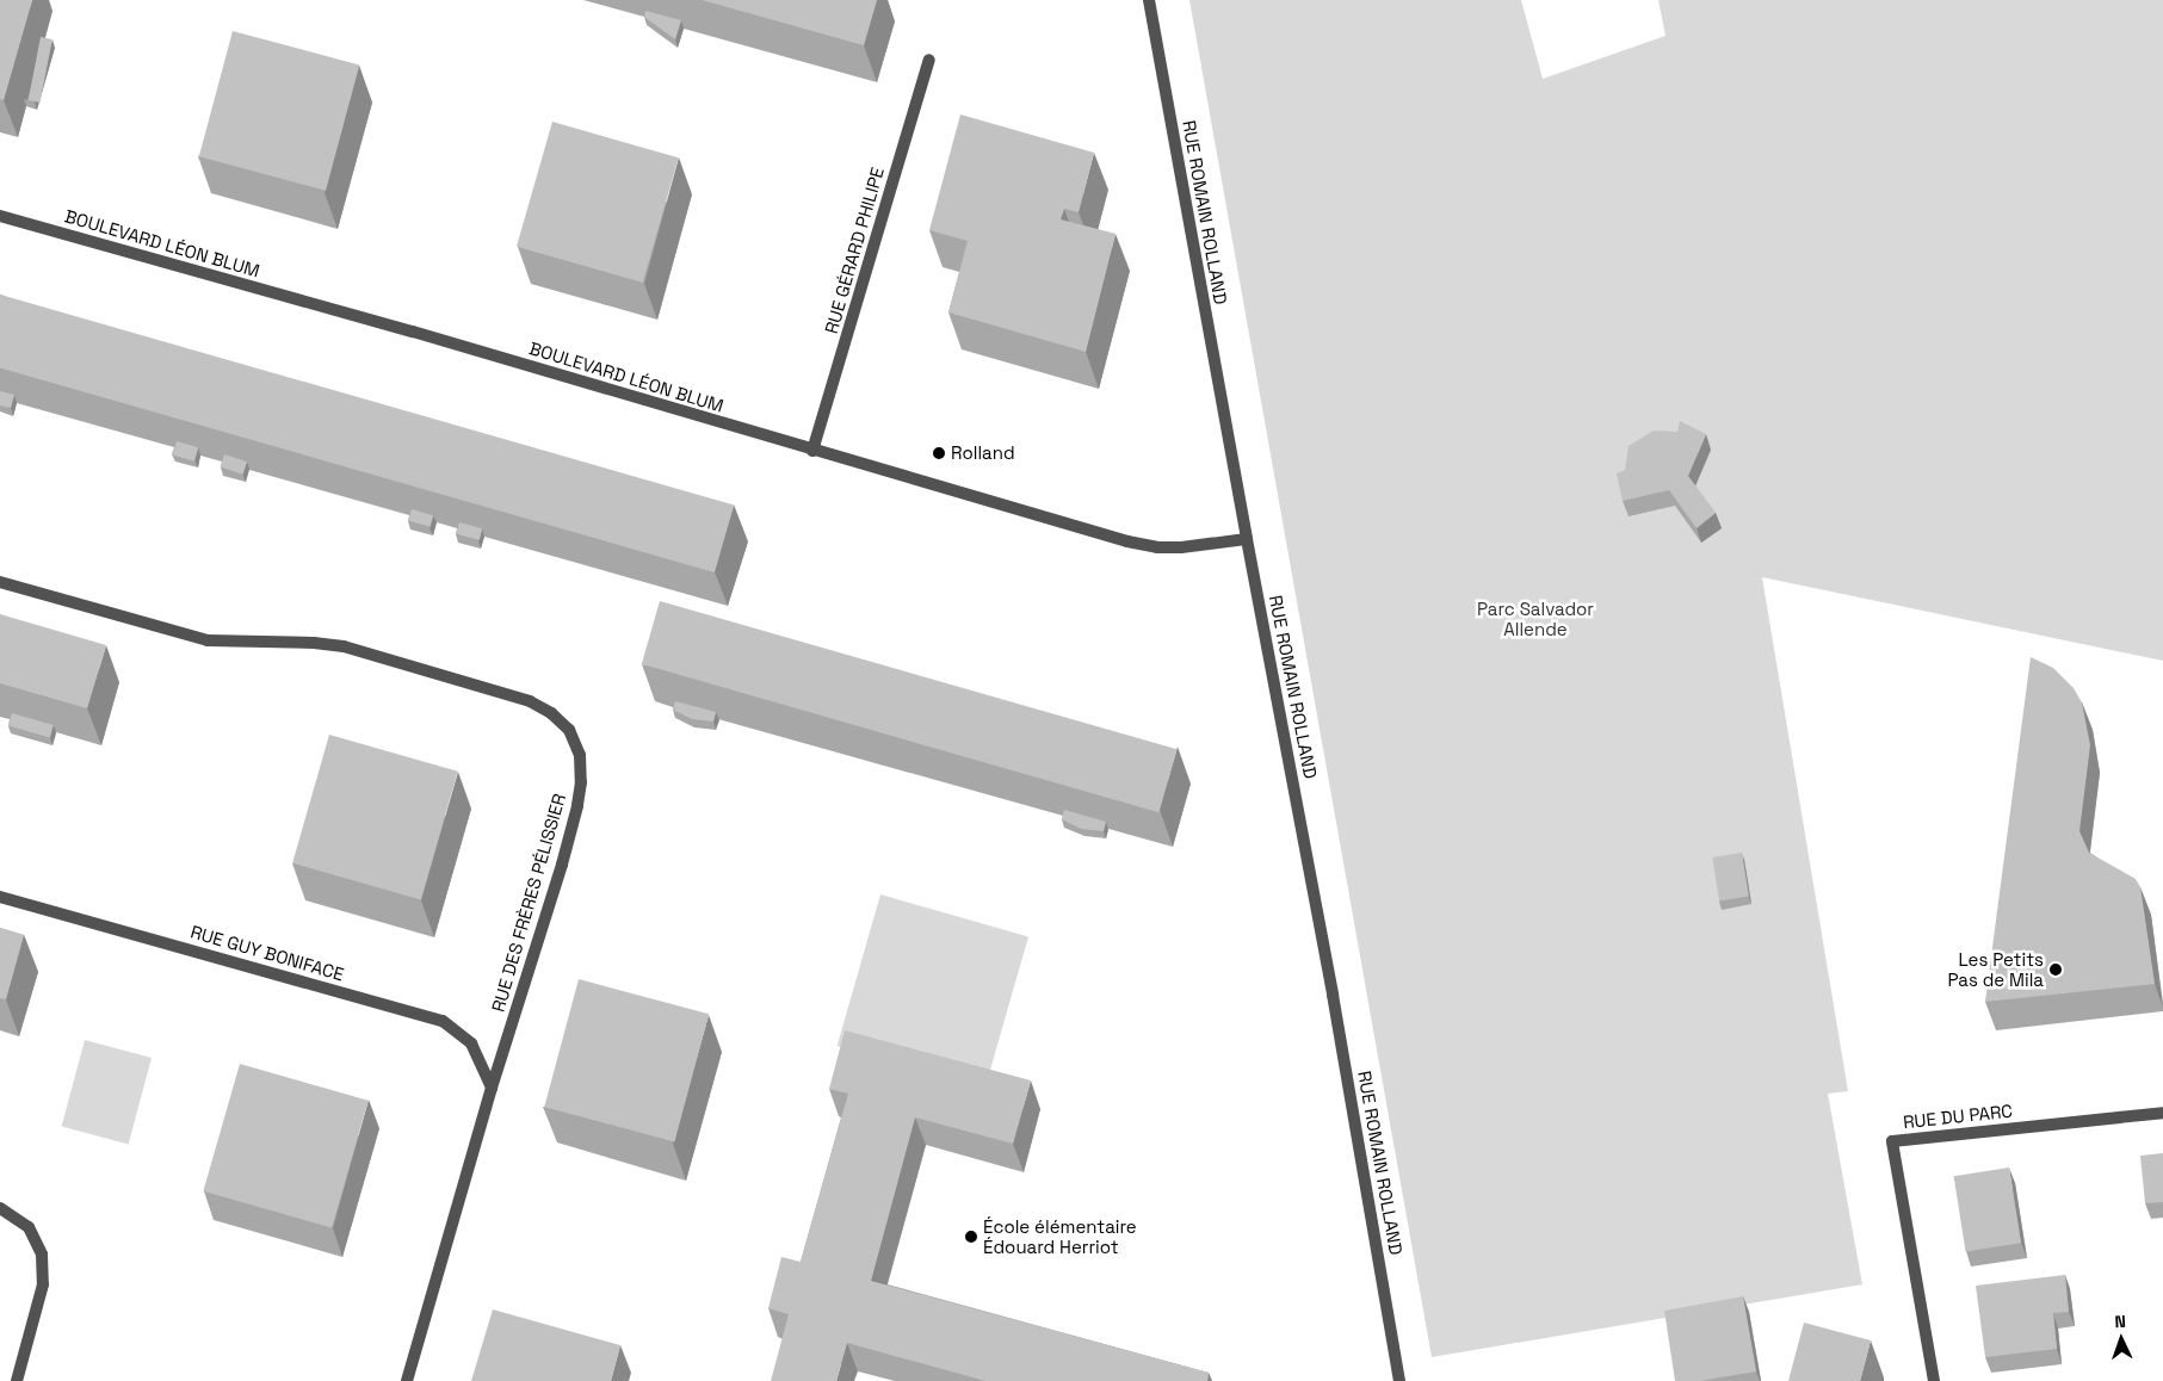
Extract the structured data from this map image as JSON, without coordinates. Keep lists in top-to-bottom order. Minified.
{"streets":{"street":["RUE ROMAIN ROLLAND","BOULEVARD LÉON BLUM","RUE GÉRARD PHILIPE","RUE DES FRÈRES PÉLISSIER","RUE GUY BONIFACE","RUE DU PARC"]},"crossings":[["RUE ROMAIN ROLLAND","BOULEVARD LÉON BLUM"],["BOULEVARD LÉON BLUM","RUE GÉRARD PHILIPE"],["RUE DES FRÈRES PÉLISSIER","RUE GUY BONIFACE"]],"parks":["Parc Salvador Allende"],"places":["Rolland","Les Petits Pas de Mila","École élémentaire Édouard Herriot"],"north":"top"}
